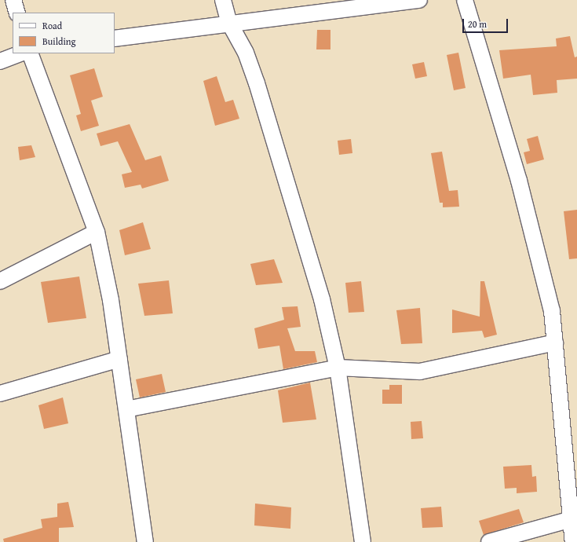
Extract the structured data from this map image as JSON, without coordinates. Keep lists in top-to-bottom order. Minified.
{"legend":["Road","Building"],"scale_bar":"20 m"}
